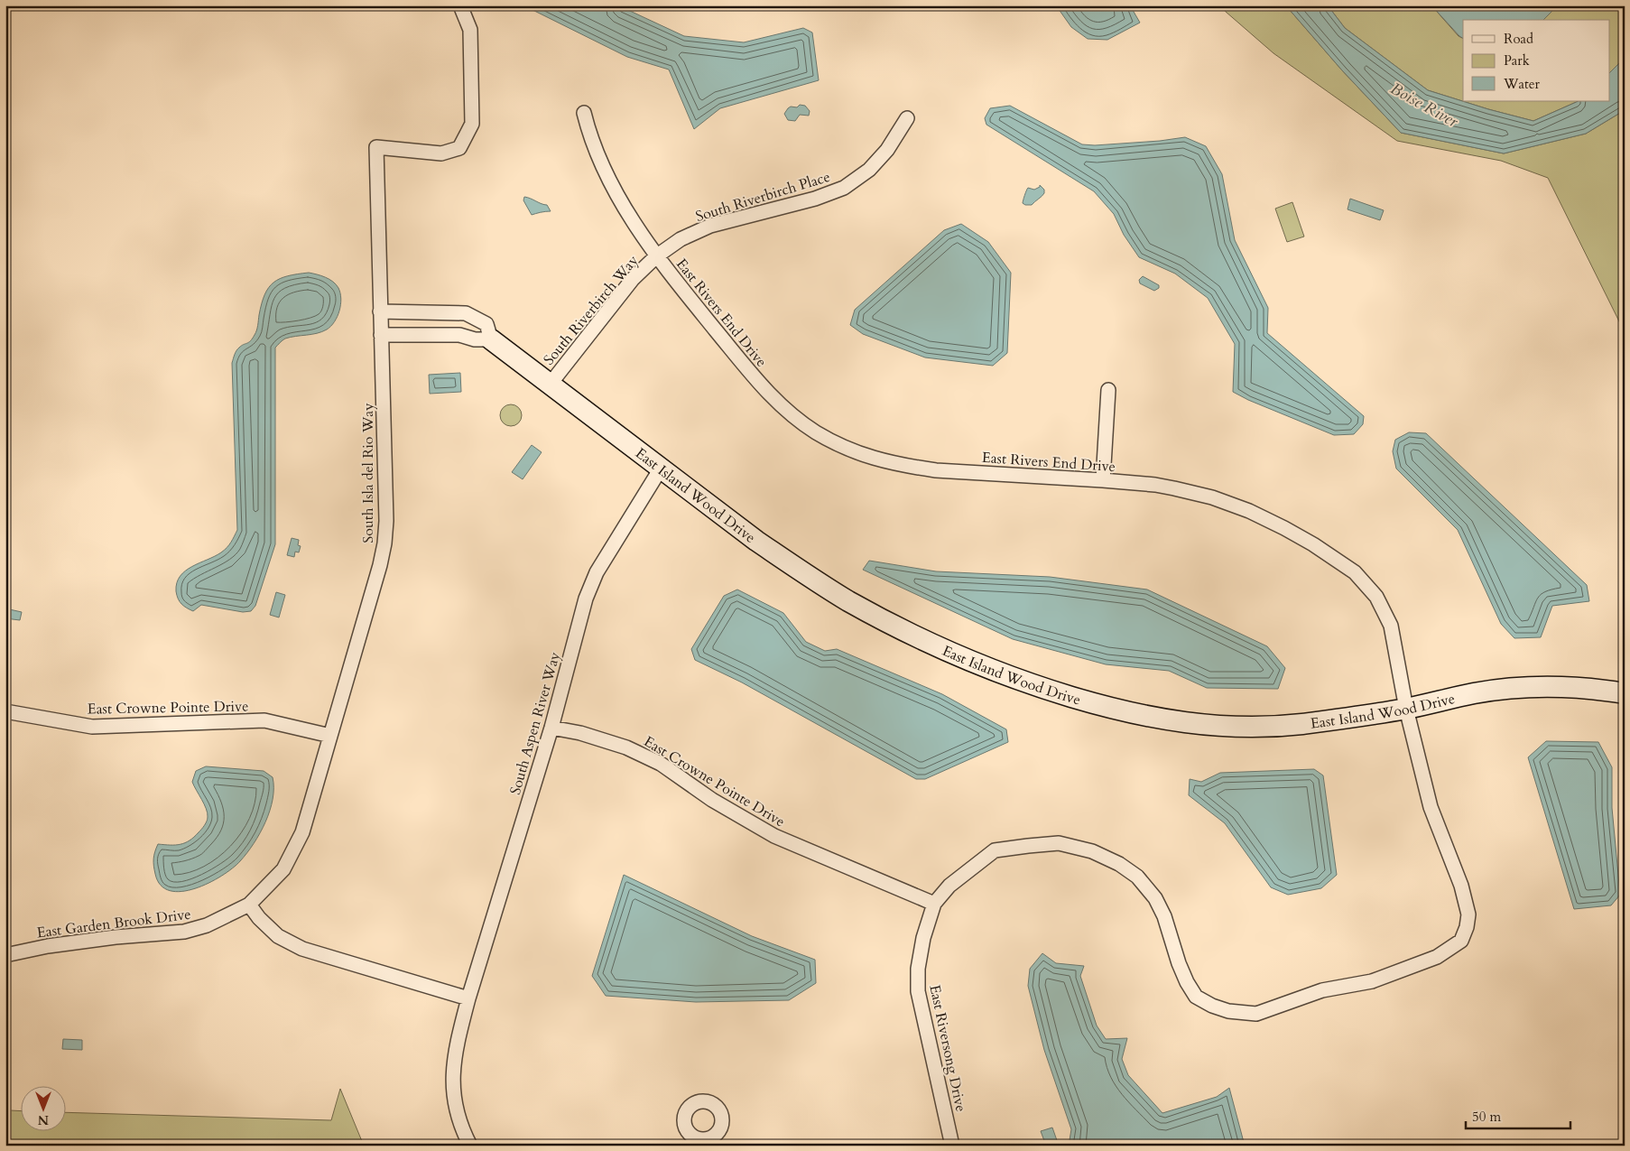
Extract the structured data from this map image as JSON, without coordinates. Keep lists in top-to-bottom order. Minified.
{"streets":{"street":["South Riverbirch Place","South Riverbirch Way","East Rivers End Drive","South Isla del Rio Way","East Island Wood Drive","East Crowne Pointe Drive","South Aspen River Way","East Garden Brook Drive","East Riversong Drive"]},"crossings":[["South Riverbirch Place","South Riverbirch Way"],["South Riverbirch Place","East Rivers End Drive"],["South Riverbirch Way","East Rivers End Drive"],["South Riverbirch Way","East Island Wood Drive"],["East Rivers End Drive","East Island Wood Drive"],["East Rivers End Drive","East Riversong Drive"],["South Isla del Rio Way","East Island Wood Drive"],["South Isla del Rio Way","East Crowne Pointe Drive"],["South Isla del Rio Way","East Garden Brook Drive"],["East Island Wood Drive","South Aspen River Way"],["East Crowne Pointe Drive","South Aspen River Way"],["East Crowne Pointe Drive","East Riversong Drive"]],"water":["Boise River"],"legend":["Road","Park","Water"],"scale_bar":"50 m","north":"bottom"}
